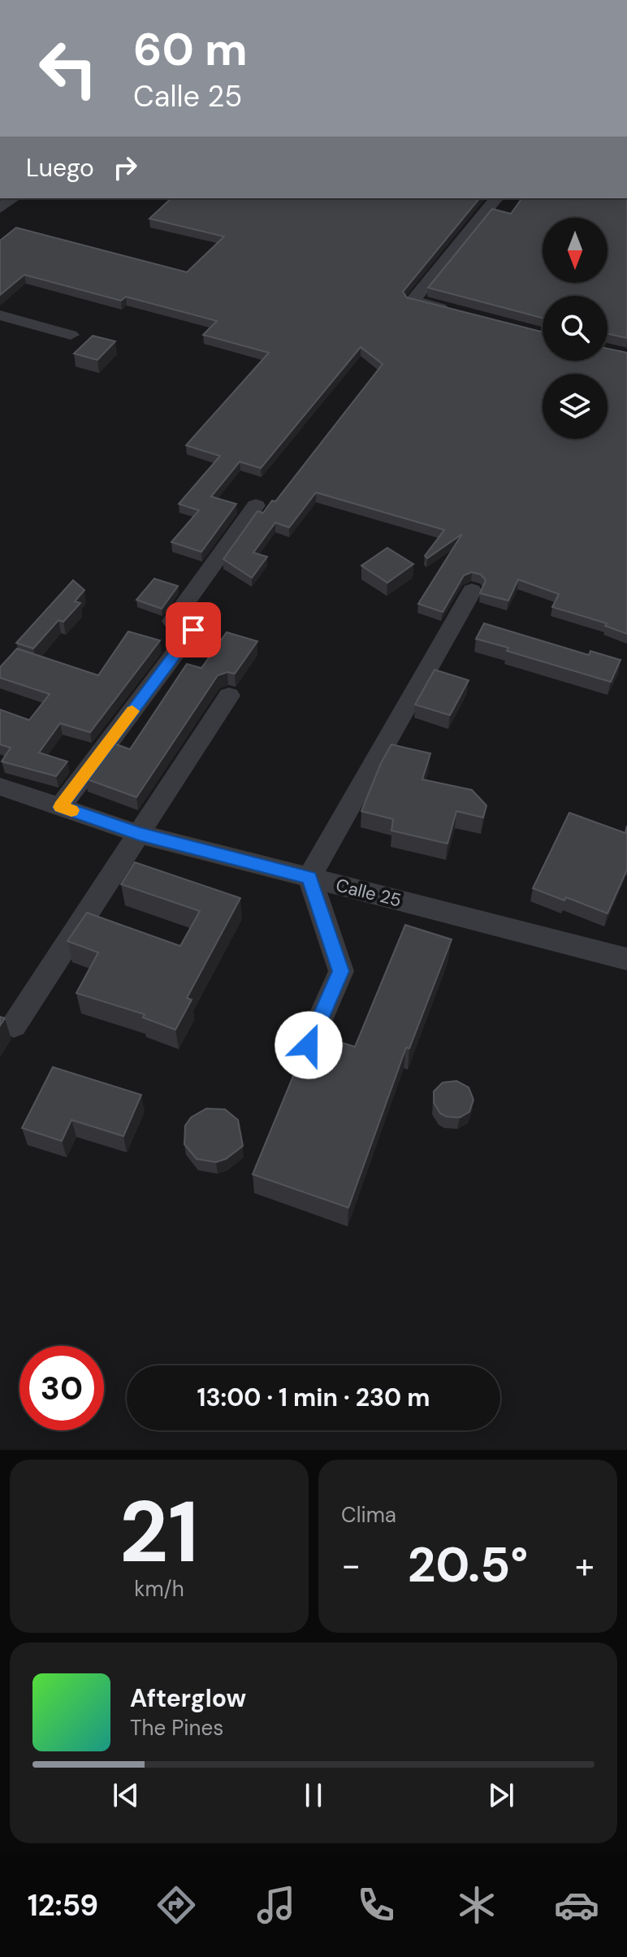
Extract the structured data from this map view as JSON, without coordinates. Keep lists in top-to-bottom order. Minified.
{"streets":{"street":["Calle 25"]},"north":"bottom","page":{"turn":["60 m","Calle 25"],"then":"Luego","limit":"30","trip":"13:00 · 1 min · 230 m","tile":[["21","km/h"],"Clima"],"heat":["−","20.5°","+"],"song":["Afterglow","The Pines"],"tabs":"12:59"}}
